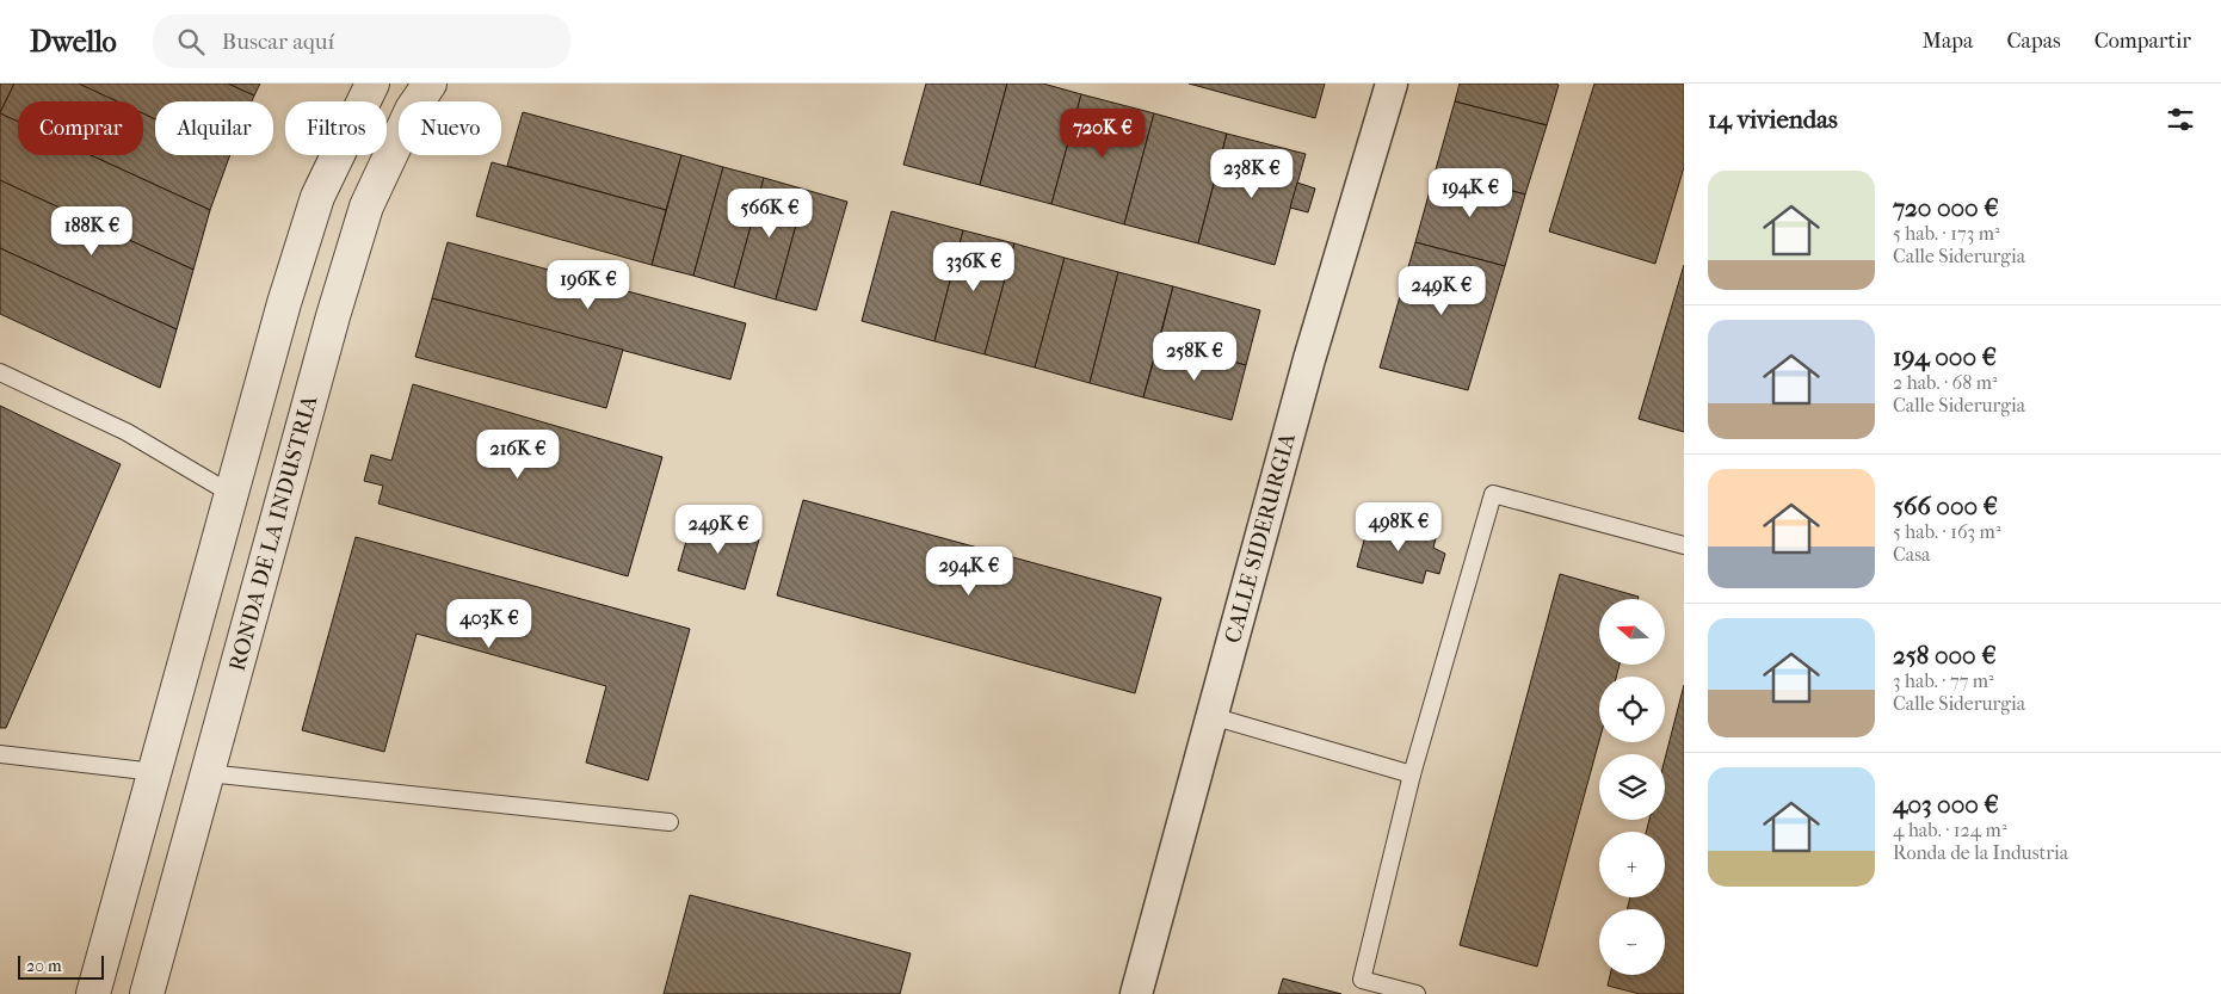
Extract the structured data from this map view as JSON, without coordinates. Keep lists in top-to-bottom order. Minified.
{"streets":{"street":["RONDA DE LA INDUSTRIA","CALLE SIDERURGIA"]},"scale_bar":"20 m","north":"left","page":{"header":"Dwello","search":"Buscar aquí","nav":["Mapa","Capas","Compartir"],"heading":"14 viviendas","chip":["Comprar","Alquilar","Filtros","Nuevo"],"price":["720K €","238K €","194K €","566K €","188K €","336K €","196K €","249K €","258K €","216K €","498K €","249K €","294K €","403K €"],"list":[{"name":"720 000 €","note":"5 hab. · 173 m² · Calle Siderurgia"},{"name":"194 000 €","note":"2 hab. · 68 m² · Calle Siderurgia"},{"name":"566 000 €","note":"5 hab. · 163 m² · Casa"},{"name":"258 000 €","note":"3 hab. · 77 m² · Calle Siderurgia"},{"name":"403 000 €","note":"4 hab. · 124 m² · Ronda de la Industria"}],"map_buttons":["+","−"],"scale":"20 m"}}
